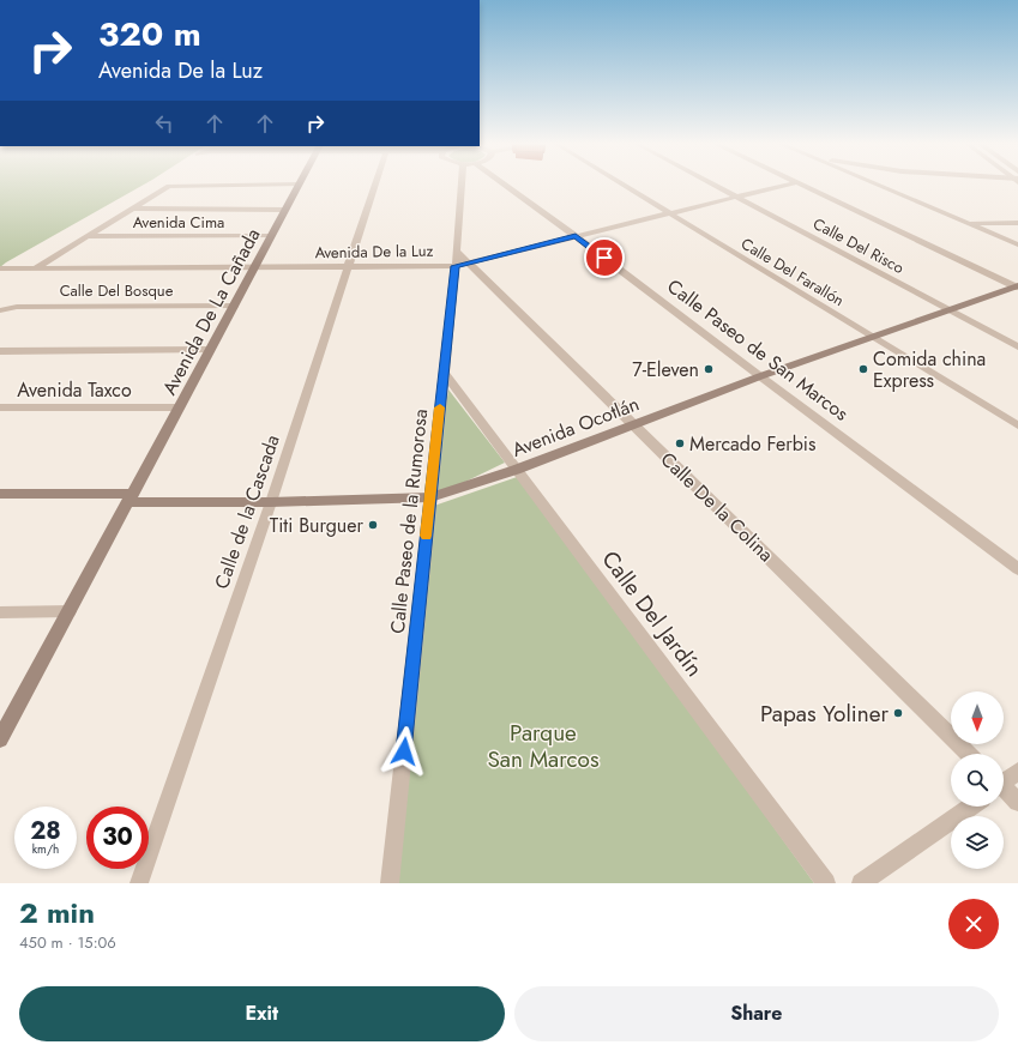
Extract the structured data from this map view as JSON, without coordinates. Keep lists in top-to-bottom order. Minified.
{"streets":{"main road":["Avenida De La Cañada","Avenida Ocotlán"],"street":["Avenida Cima","Calle Del Risco","Avenida De la Luz","Calle Del Farallón","Calle Del Bosque","Calle Paseo de San Marcos","Avenida Taxco","Calle De la Colina","Calle de la Cascada","Calle Paseo de la Rumorosa","Calle Del Jardín"]},"crossings":[["Avenida Cima","Avenida De La Cañada"],["Calle Del Risco","Avenida De la Luz"],["Calle Del Risco","Avenida Ocotlán"],["Avenida De la Luz","Calle Del Farallón"],["Avenida De la Luz","Avenida De La Cañada"],["Avenida De la Luz","Calle Paseo de San Marcos"],["Avenida De la Luz","Calle De la Colina"],["Avenida De la Luz","Calle de la Cascada"],["Avenida De la Luz","Calle Paseo de la Rumorosa"],["Calle Del Farallón","Avenida Ocotlán"],["Calle Del Bosque","Avenida De La Cañada"],["Avenida De La Cañada","Avenida Taxco"],["Avenida De La Cañada","Avenida Ocotlán"],["Calle Paseo de San Marcos","Avenida Ocotlán"],["Avenida Ocotlán","Calle De la Colina"],["Avenida Ocotlán","Calle de la Cascada"],["Avenida Ocotlán","Calle Paseo de la Rumorosa"],["Avenida Ocotlán","Calle Del Jardín"],["Calle De la Colina","Calle Paseo de la Rumorosa"],["Calle Paseo de la Rumorosa","Calle Del Jardín"]],"parks":["Parque San Marcos"],"places":["7-Eleven","Comida china Express","Mercado Ferbis","Titi Burguer","Papas Yoliner"],"north":"bottom","page":{"turn":["320 m","Avenida De la Luz"],"speed":"28 km/h","limit":"30","heading":["2 min","450 m · 15:06"],"buttons":["Exit","Share"]}}
